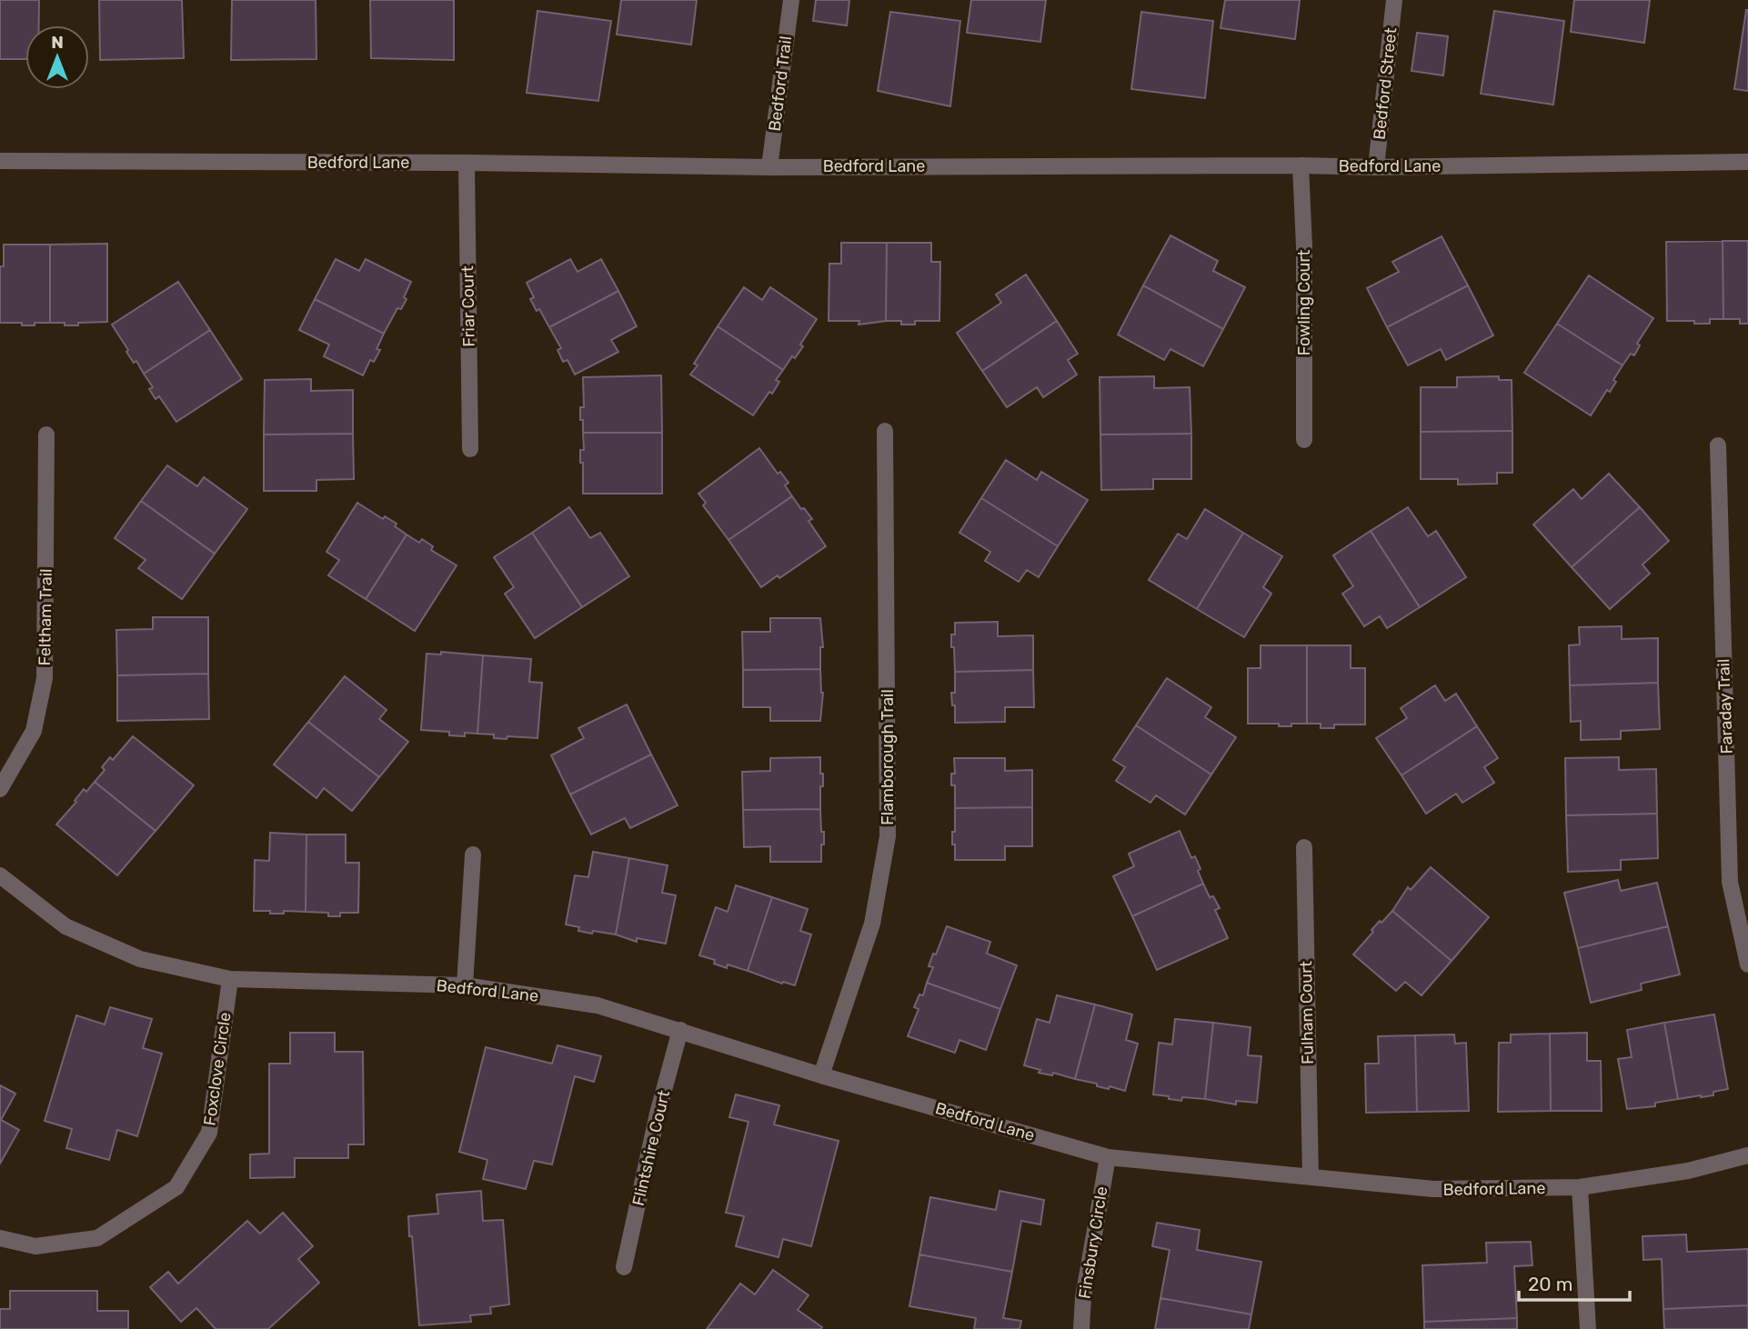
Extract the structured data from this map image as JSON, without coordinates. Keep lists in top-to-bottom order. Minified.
{"streets":{"street":["Bedford Trail","Bedford Street","Bedford Lane","Fowling Court","Friar Court","Feltham Trail","Faraday Trail","Flamborough Trail","Fulham Court","Foxclove Circle","Flintshire Court","Finsbury Circle"]},"crossings":[["Bedford Trail","Bedford Lane"],["Bedford Street","Bedford Lane"],["Bedford Lane","Fowling Court"],["Bedford Lane","Friar Court"],["Bedford Lane","Flamborough Trail"],["Bedford Lane","Fulham Court"],["Bedford Lane","Foxclove Circle"],["Bedford Lane","Flintshire Court"],["Bedford Lane","Finsbury Circle"]],"scale_bar":"20 m","north":"top"}
